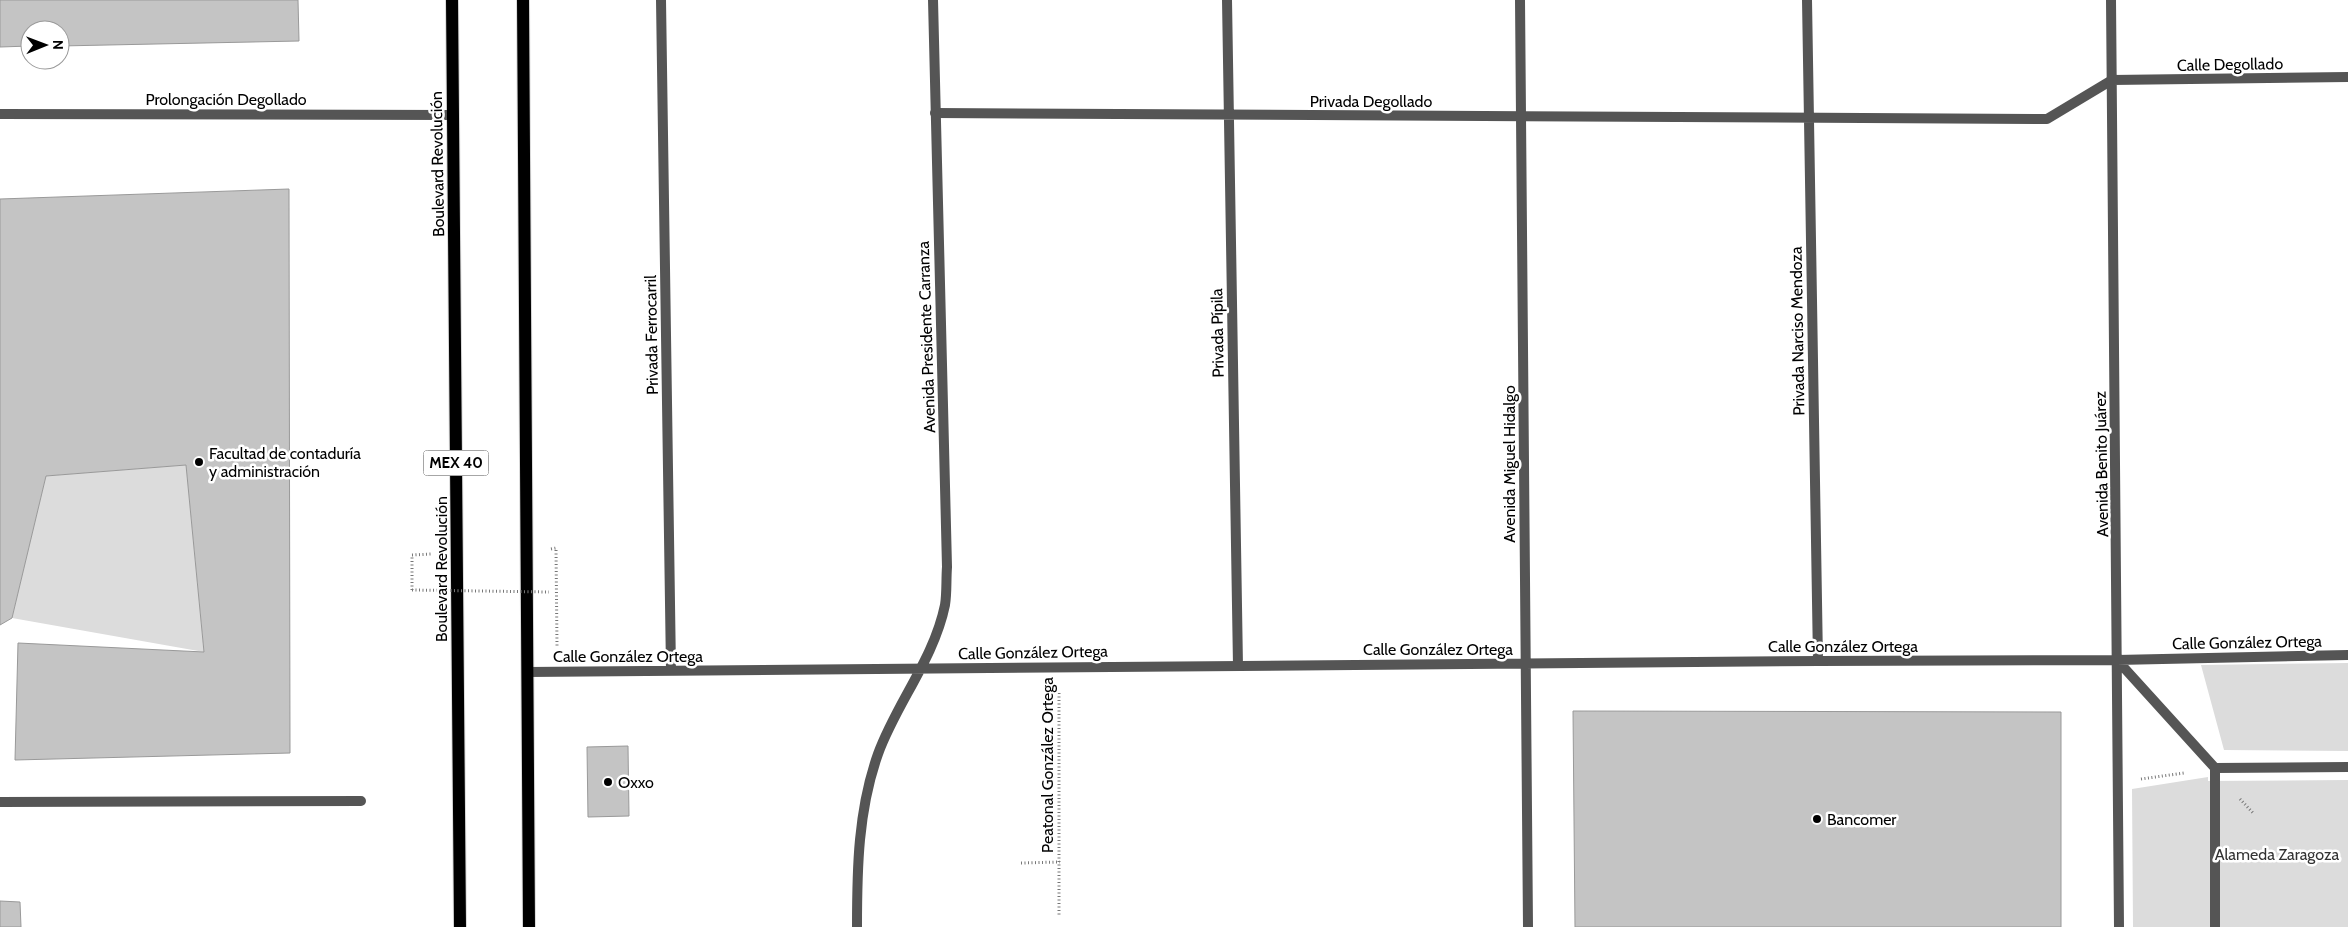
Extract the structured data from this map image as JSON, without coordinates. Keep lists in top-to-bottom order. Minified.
{"streets":{"main road":["Boulevard Revolución","MEX 40"],"street":["Calle Degollado","Prolongación Degollado","Privada Degollado","Privada Narciso Mendoza","Privada Pípila","Privada Ferrocarril","Avenida Presidente Carranza","Avenida Miguel Hidalgo","Avenida Benito Juárez","Calle González Ortega"],"path":["Peatonal González Ortega"]},"crossings":[["Calle Degollado","Privada Degollado"],["Calle Degollado","Avenida Benito Juárez"],["Prolongación Degollado","Boulevard Revolución"],["Privada Degollado","Privada Narciso Mendoza"],["Privada Degollado","Privada Pípila"],["Privada Degollado","Avenida Presidente Carranza"],["Privada Degollado","Avenida Miguel Hidalgo"],["Privada Degollado","Avenida Benito Juárez"],["Privada Narciso Mendoza","Calle González Ortega"],["Privada Pípila","Calle González Ortega"],["Privada Ferrocarril","Calle González Ortega"],["Avenida Presidente Carranza","Calle González Ortega"],["Avenida Miguel Hidalgo","Calle González Ortega"],["Avenida Benito Juárez","Calle González Ortega"],["Calle González Ortega","Peatonal González Ortega"]],"parks":["Alameda Zaragoza"],"places":["Facultad de contaduría y administración","Oxxo","Bancomer"],"north":"right"}
